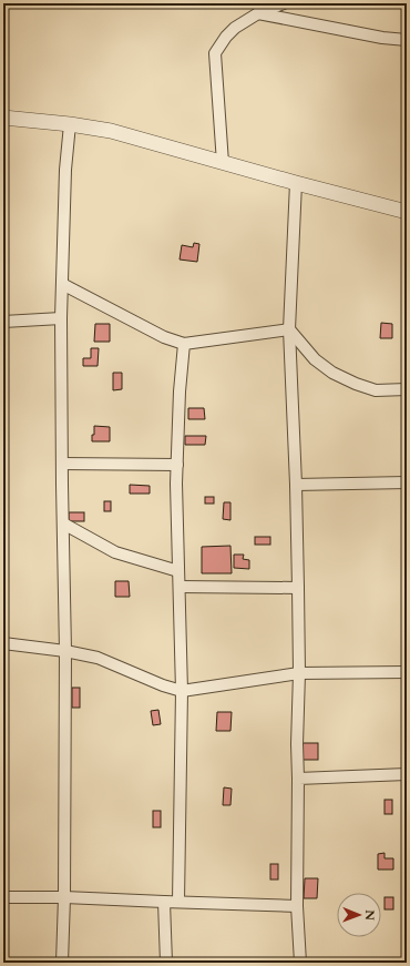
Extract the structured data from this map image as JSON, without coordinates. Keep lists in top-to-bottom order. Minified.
{"north":"right"}
